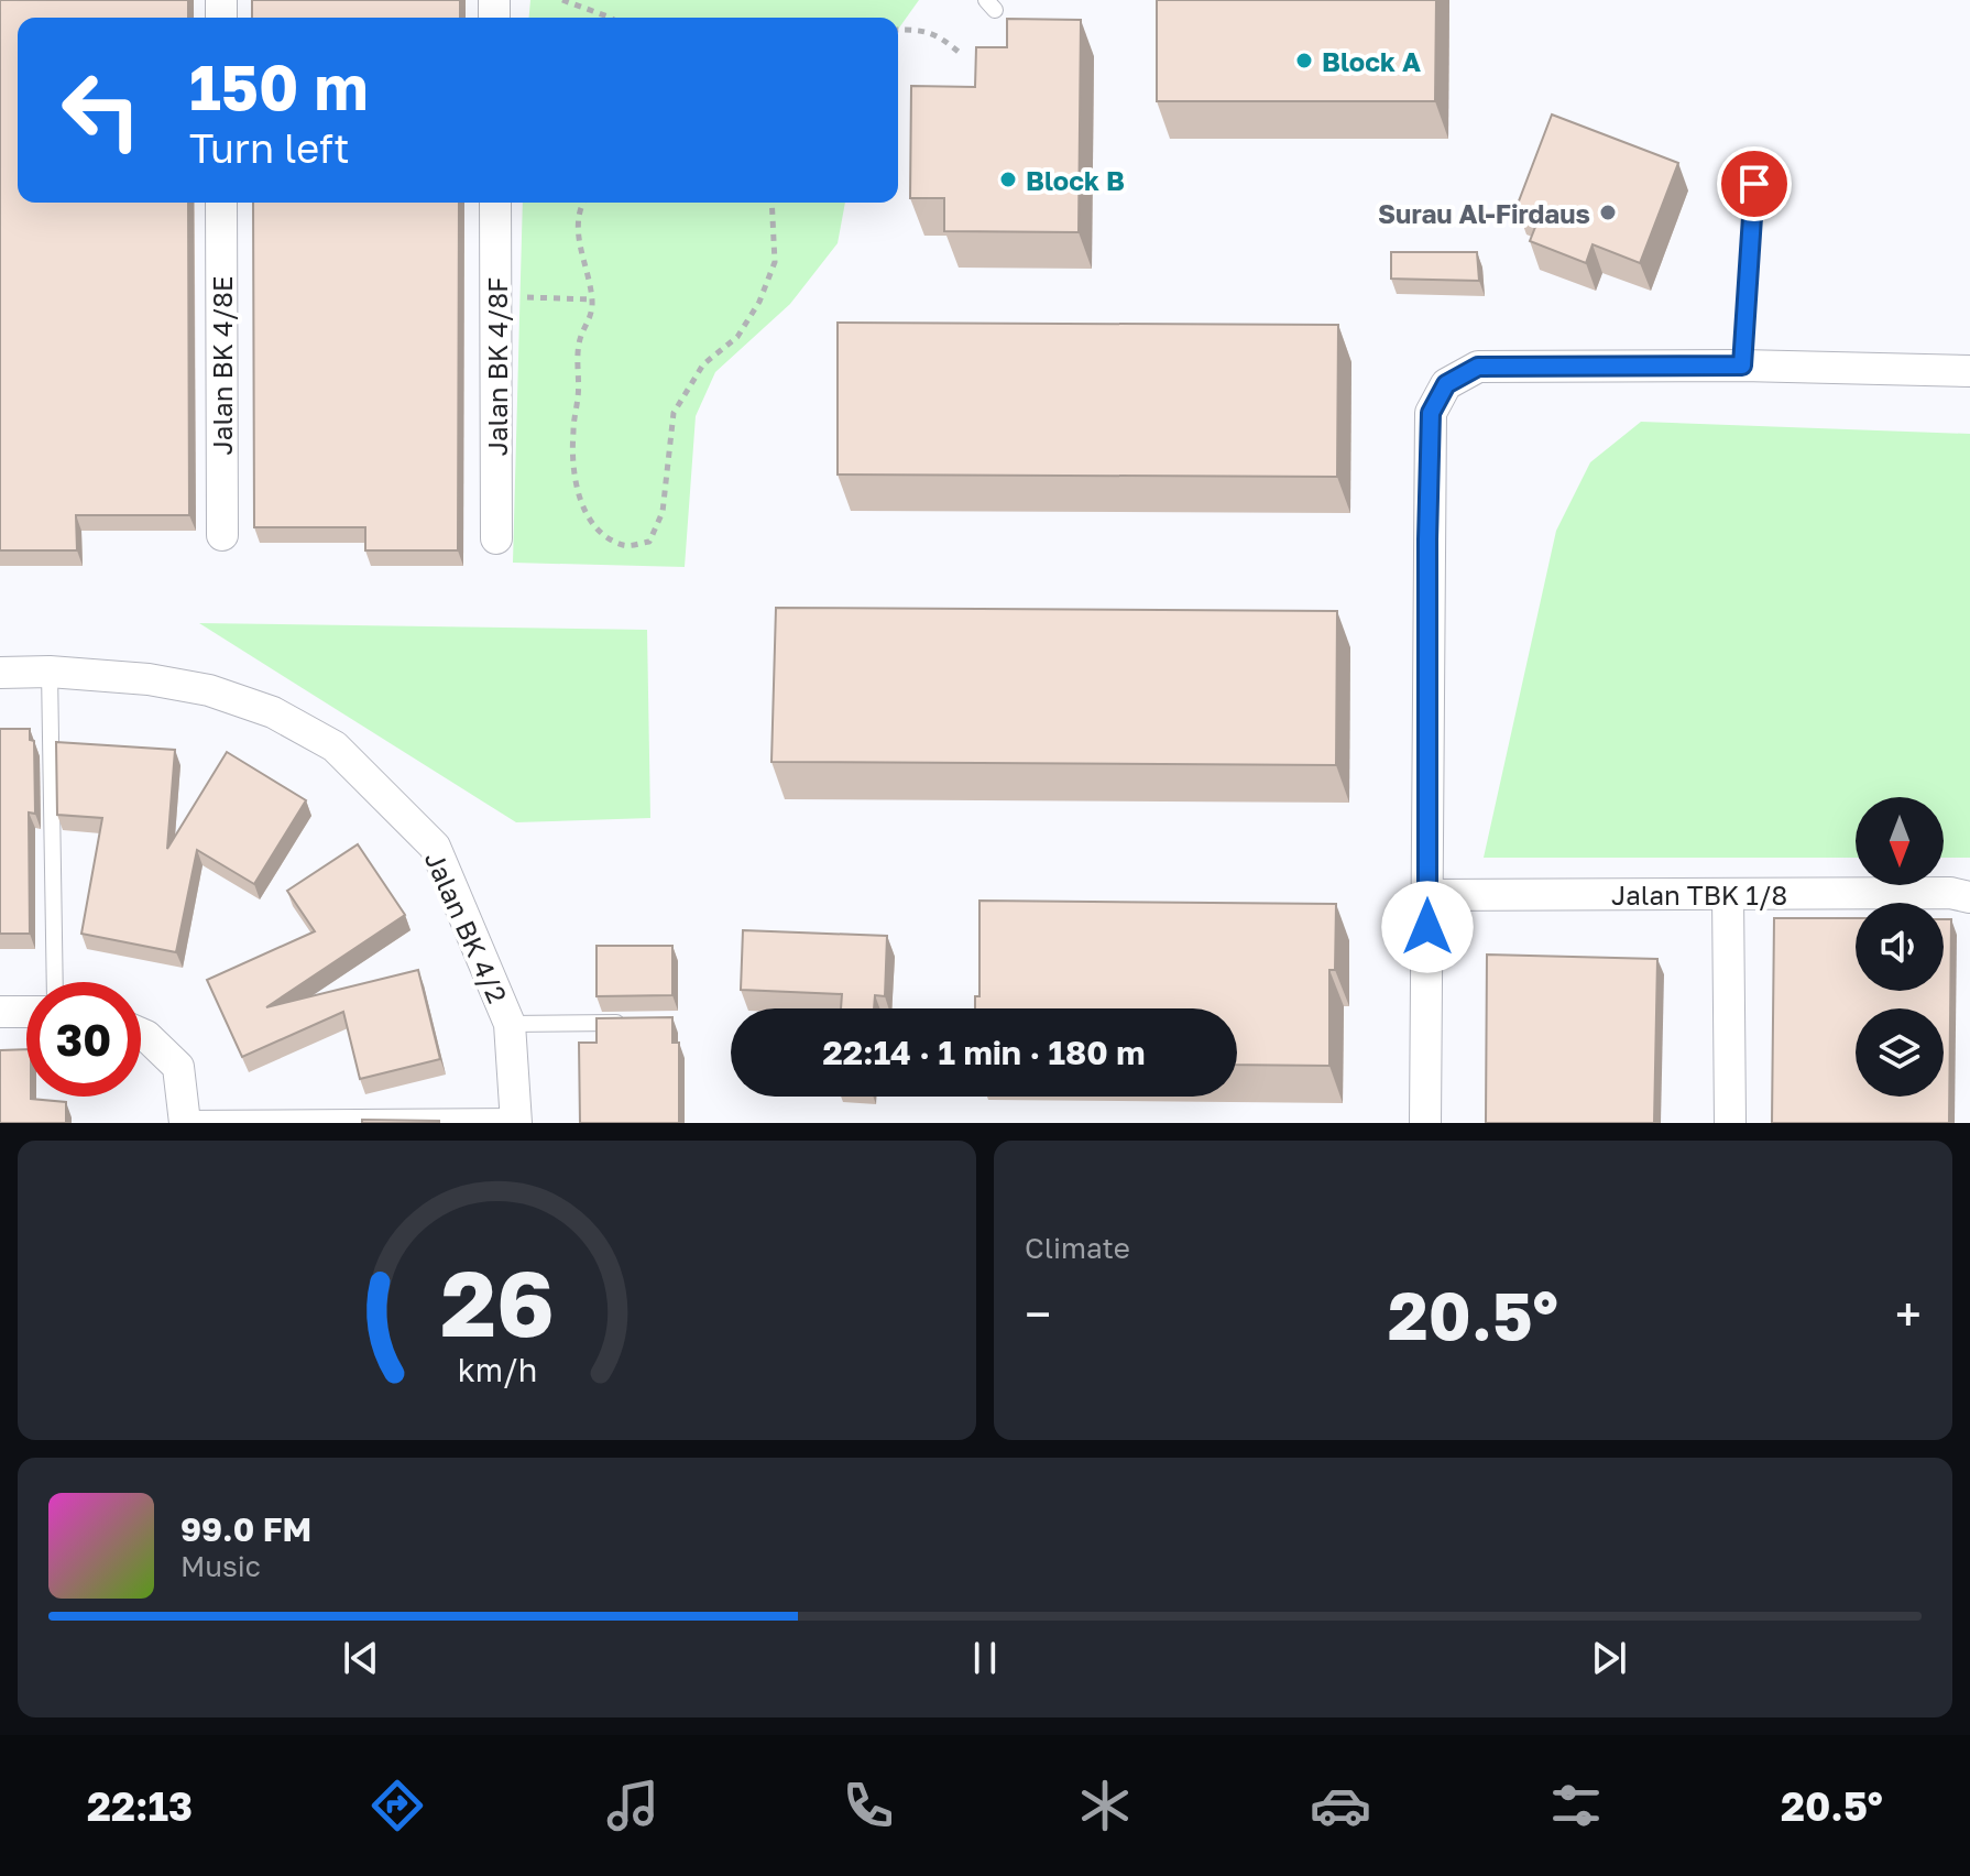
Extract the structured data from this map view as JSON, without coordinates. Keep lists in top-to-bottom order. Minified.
{"streets":{"street":["Jalan BK 4/8E","Jalan BK 4/8F","Jalan TBK 1/8","Jalan BK 4/2"]},"places":["Block A","Block B","Surau Al-Firdaus"],"north":"bottom","page":{"turn":["150 m","Turn left"],"limit":"30","trip":"22:14 · 1 min · 180 m","tile":"Climate","heat":["−","20.5°","+"],"song":["99.0 FM","Music"],"tabs":["22:13","20.5°"],"gauge":["26","km/h"]}}
